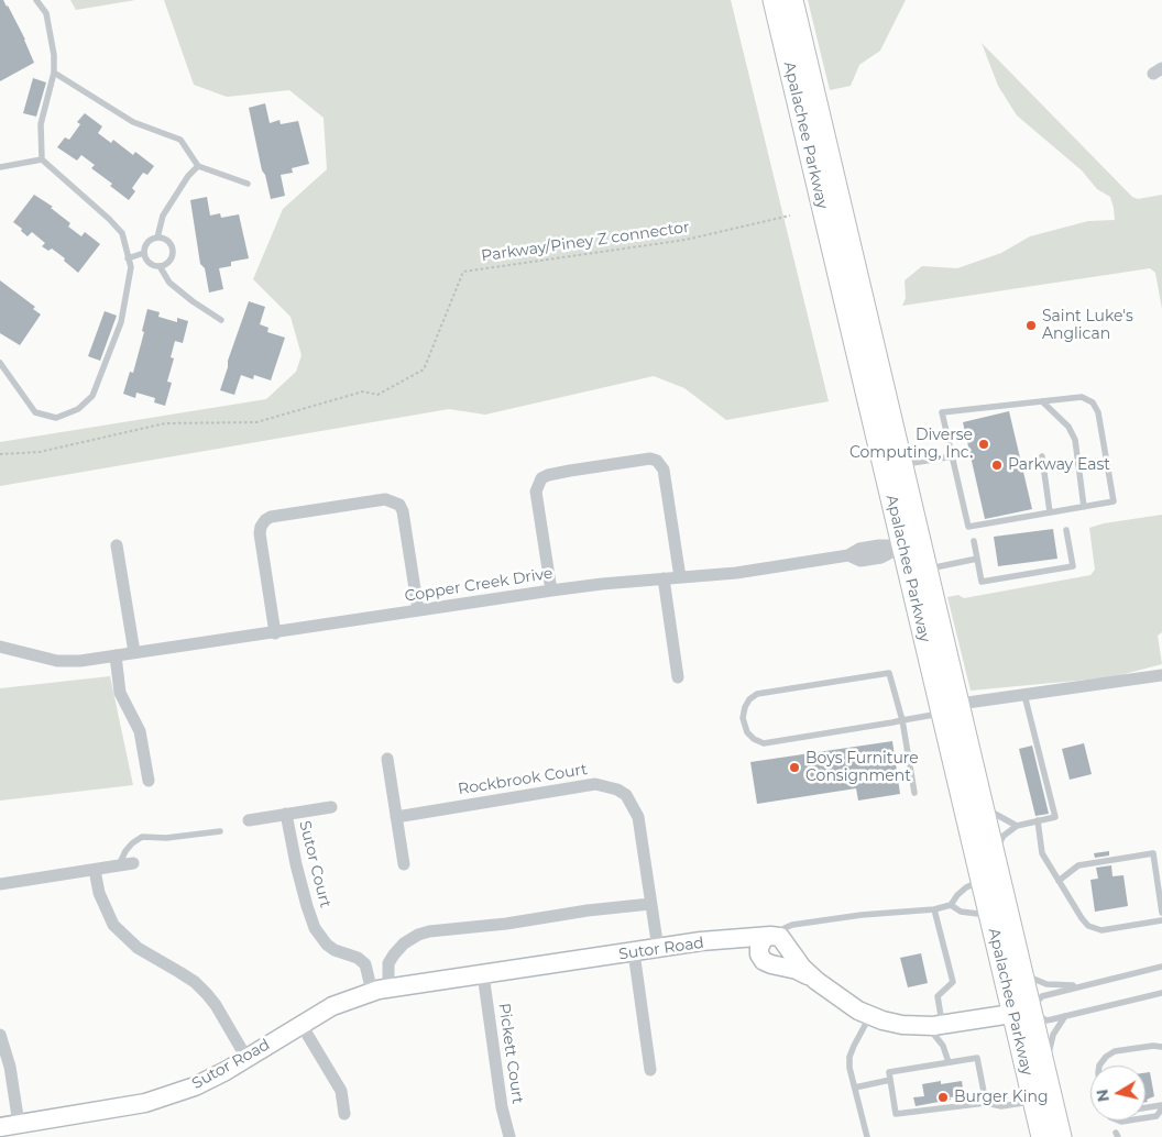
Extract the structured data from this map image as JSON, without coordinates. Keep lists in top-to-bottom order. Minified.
{"streets":{"main road":["Apalachee Parkway"],"street":["Copper Creek Drive","Rockbrook Court","Sutor Court","Sutor Road","Pickett Court"],"path":["Parkway/Piney Z connector"]},"crossings":[["Apalachee Parkway","Copper Creek Drive"],["Rockbrook Court","Sutor Road"],["Sutor Court","Sutor Road"],["Sutor Road","Pickett Court"]],"places":["Saint Luke's Anglican","Diverse Computing, Inc.","Parkway East","Boys Furniture Consignment","Burger King"],"north":"left"}
